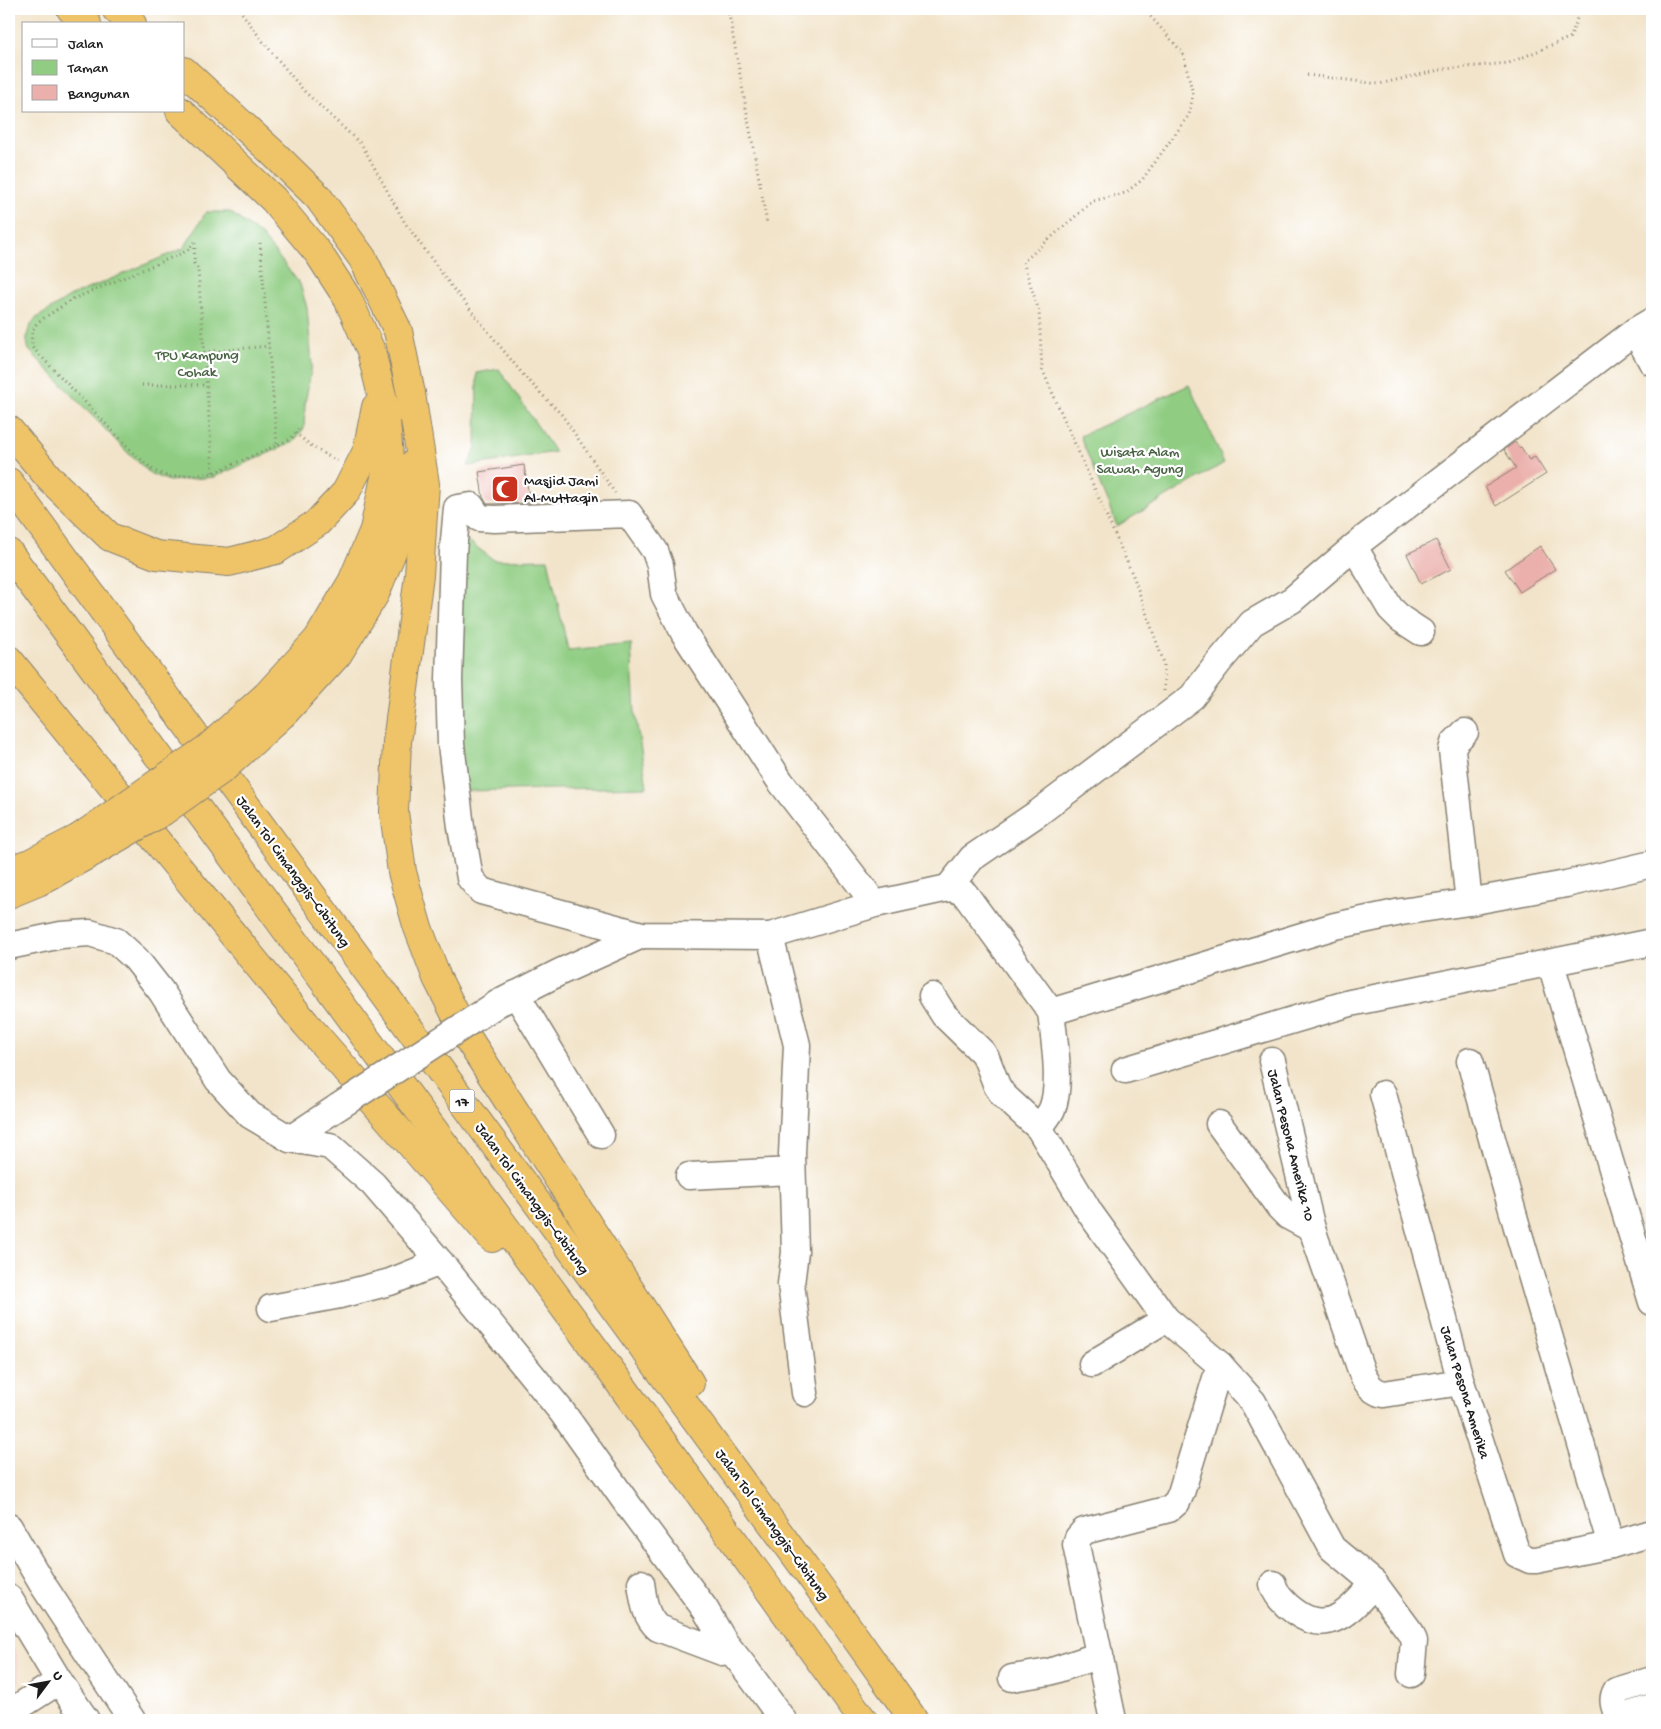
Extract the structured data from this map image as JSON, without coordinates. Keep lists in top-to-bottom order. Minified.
{"streets":{"highway":["Jalan Tol Cimanggis–Cibitung","17"],"street":["Jalan Pesona Amerika 10","Jalan Pesona Amerika"]},"crossings":[["Jalan Pesona Amerika 10","Jalan Pesona Amerika"]],"parks":["TPU Kampung Cohak","Wisata Alam Sawah Agung"],"places":{"mosque":["Masjid Jami Al-Muttaqin"]},"legend":["Jalan","Taman","Bangunan"],"north":"top right"}
